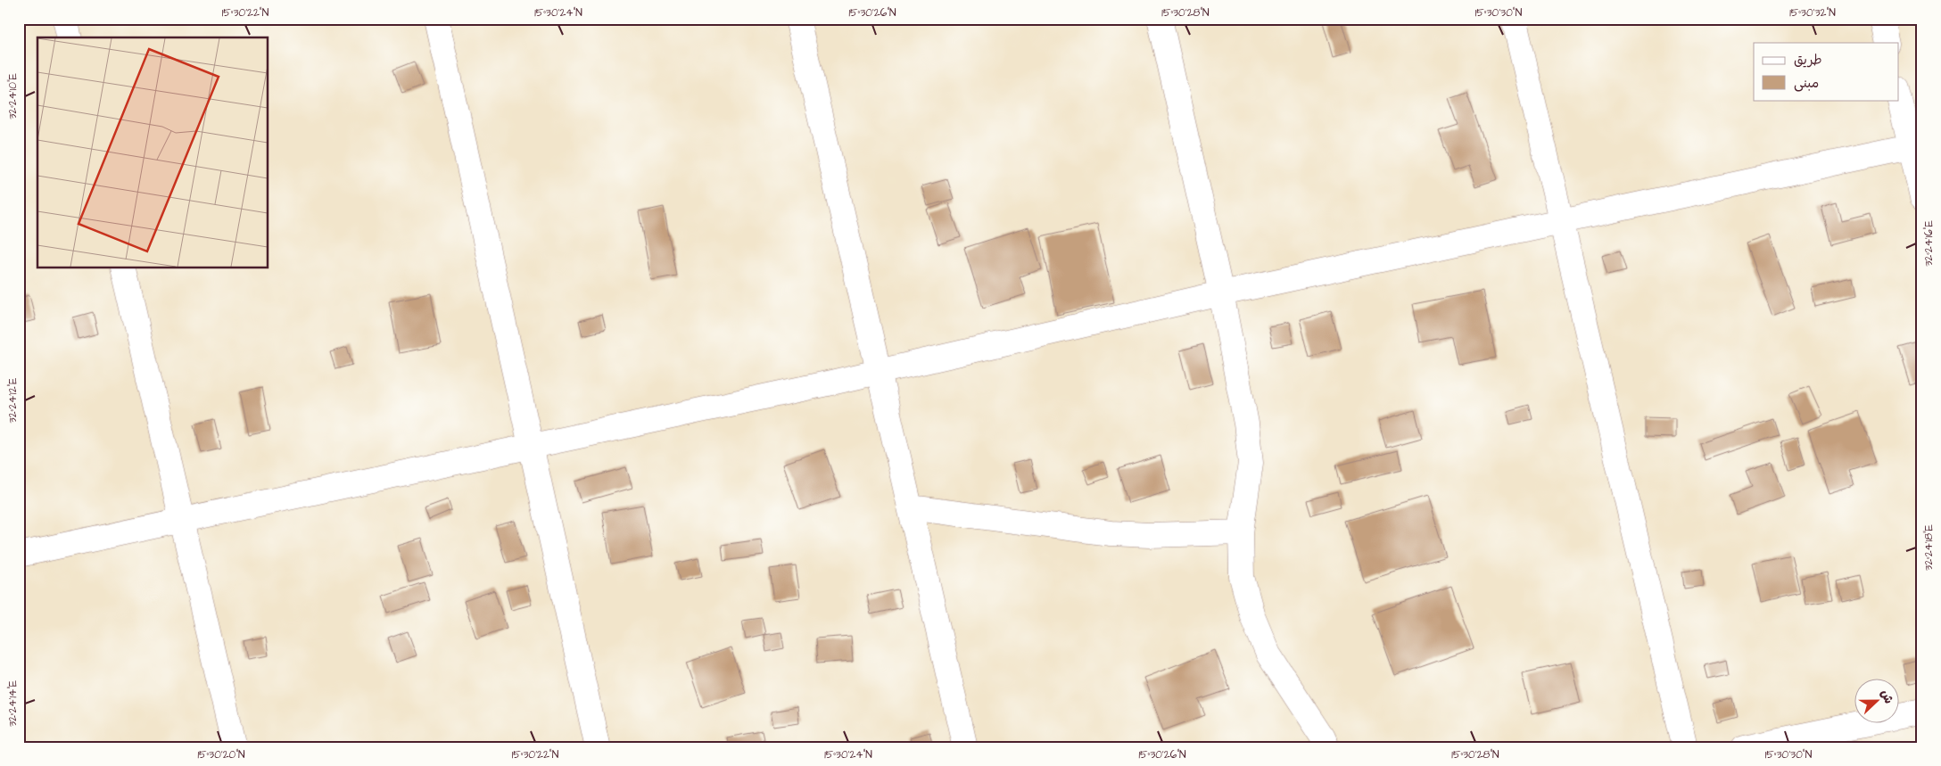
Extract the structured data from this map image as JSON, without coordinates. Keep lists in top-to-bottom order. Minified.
{"legend":["طريق","مبنى"],"north":"right","coordinates":["15°30'22\"N","15°30'24\"N","15°30'26\"N","15°30'28\"N","15°30'30\"N","15°30'32\"N","32°24'10\"E","32°24'16\"E","32°24'12\"E","32°24'18\"E","32°24'14\"E","15°30'20\"N"]}
